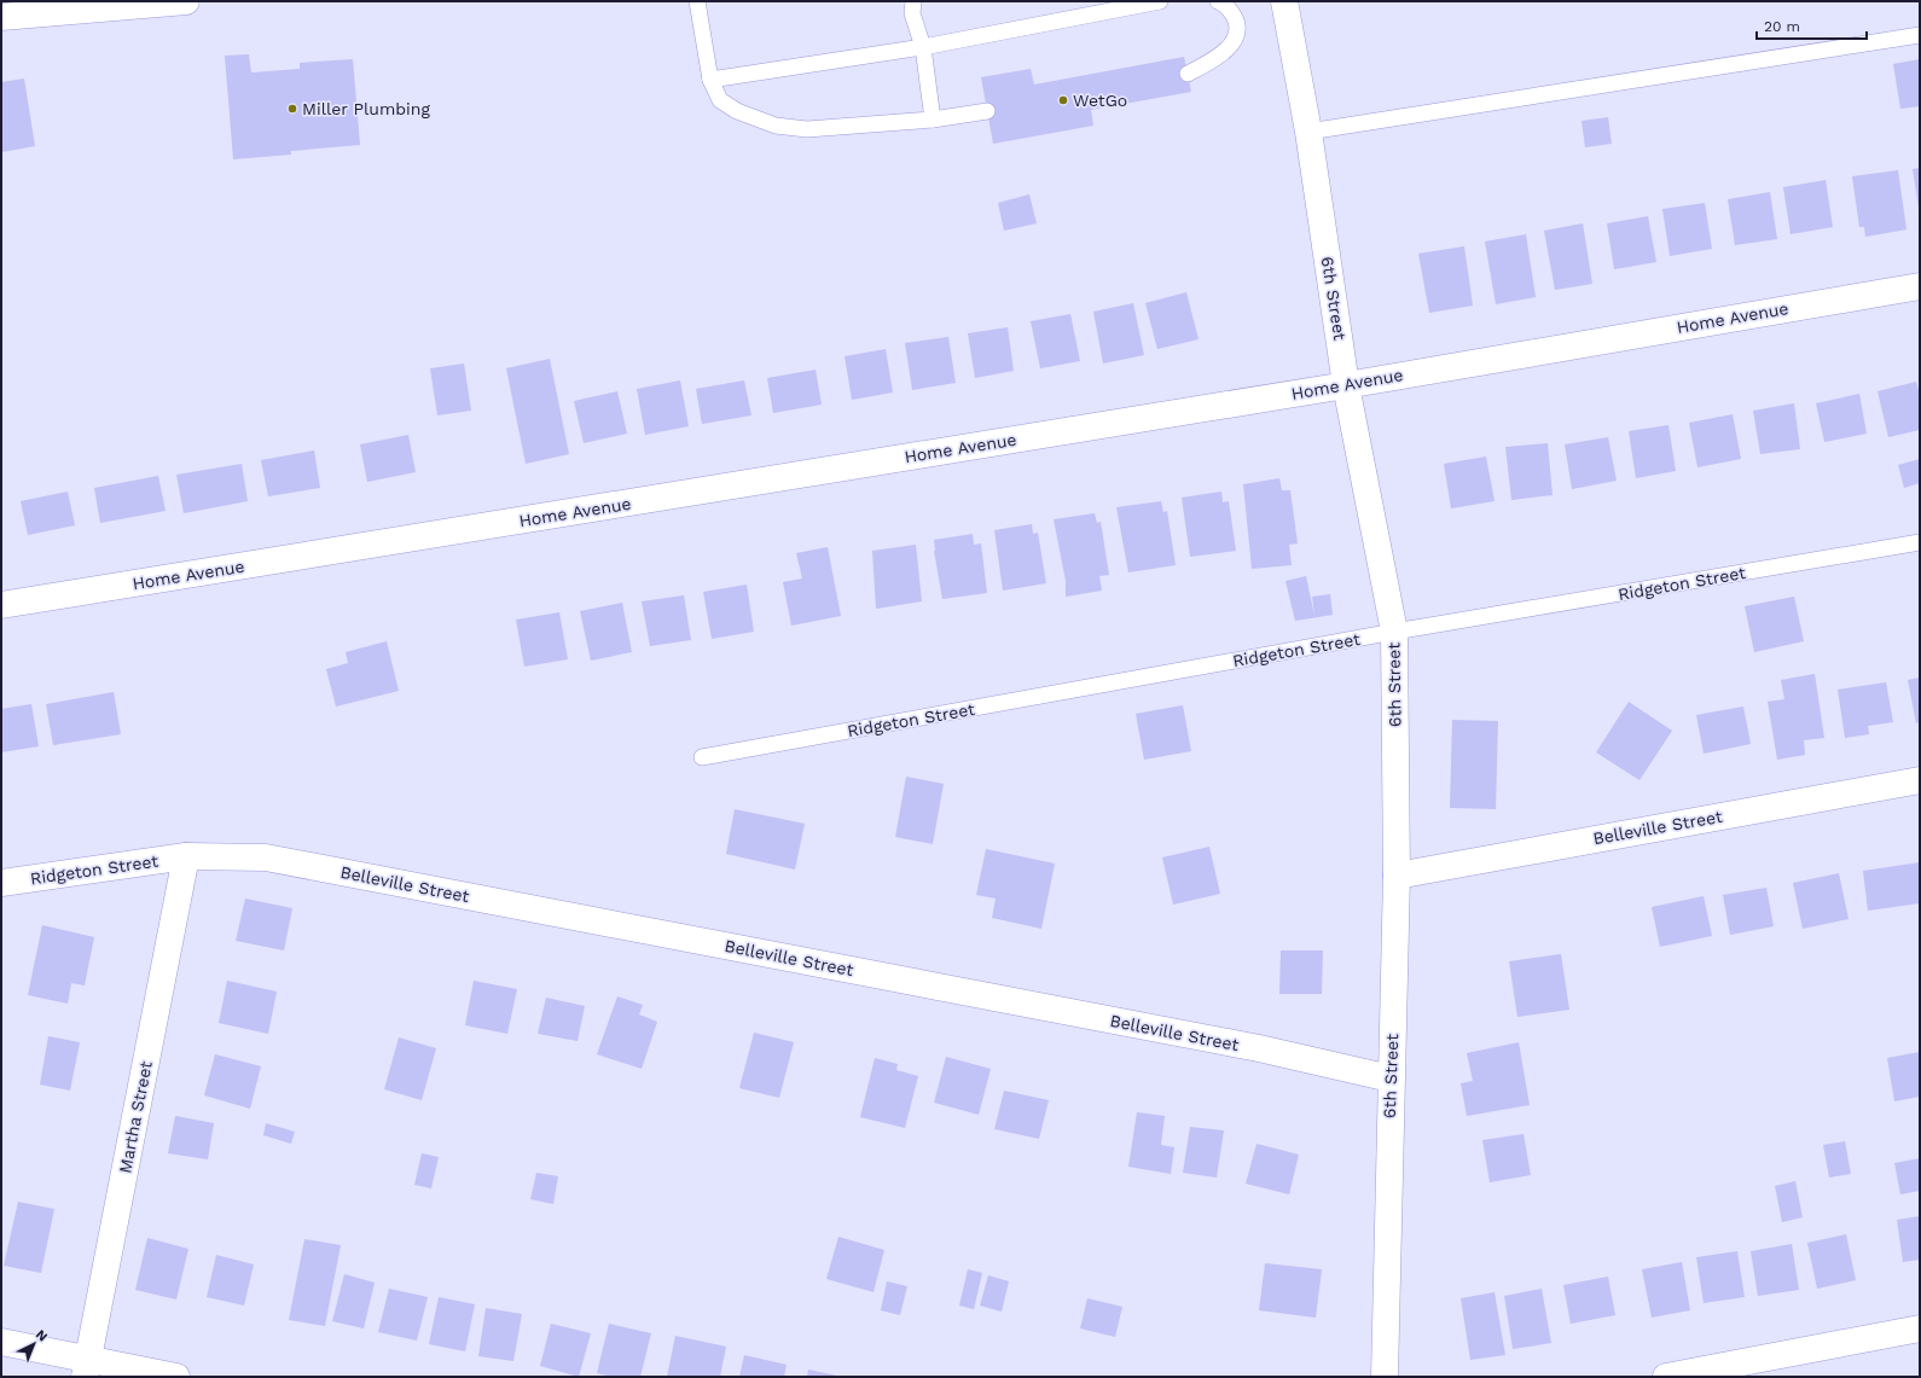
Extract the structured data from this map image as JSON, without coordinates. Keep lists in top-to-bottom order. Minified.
{"streets":{"street":["6th Street","Home Avenue","Ridgeton Street","Belleville Street","Martha Street"]},"crossings":[["6th Street","Home Avenue"],["6th Street","Ridgeton Street"],["6th Street","Belleville Street"],["Ridgeton Street","Belleville Street"],["Ridgeton Street","Martha Street"],["Belleville Street","Martha Street"]],"places":["WetGo","Miller Plumbing"],"scale_bar":"20 m","north":"top right"}
